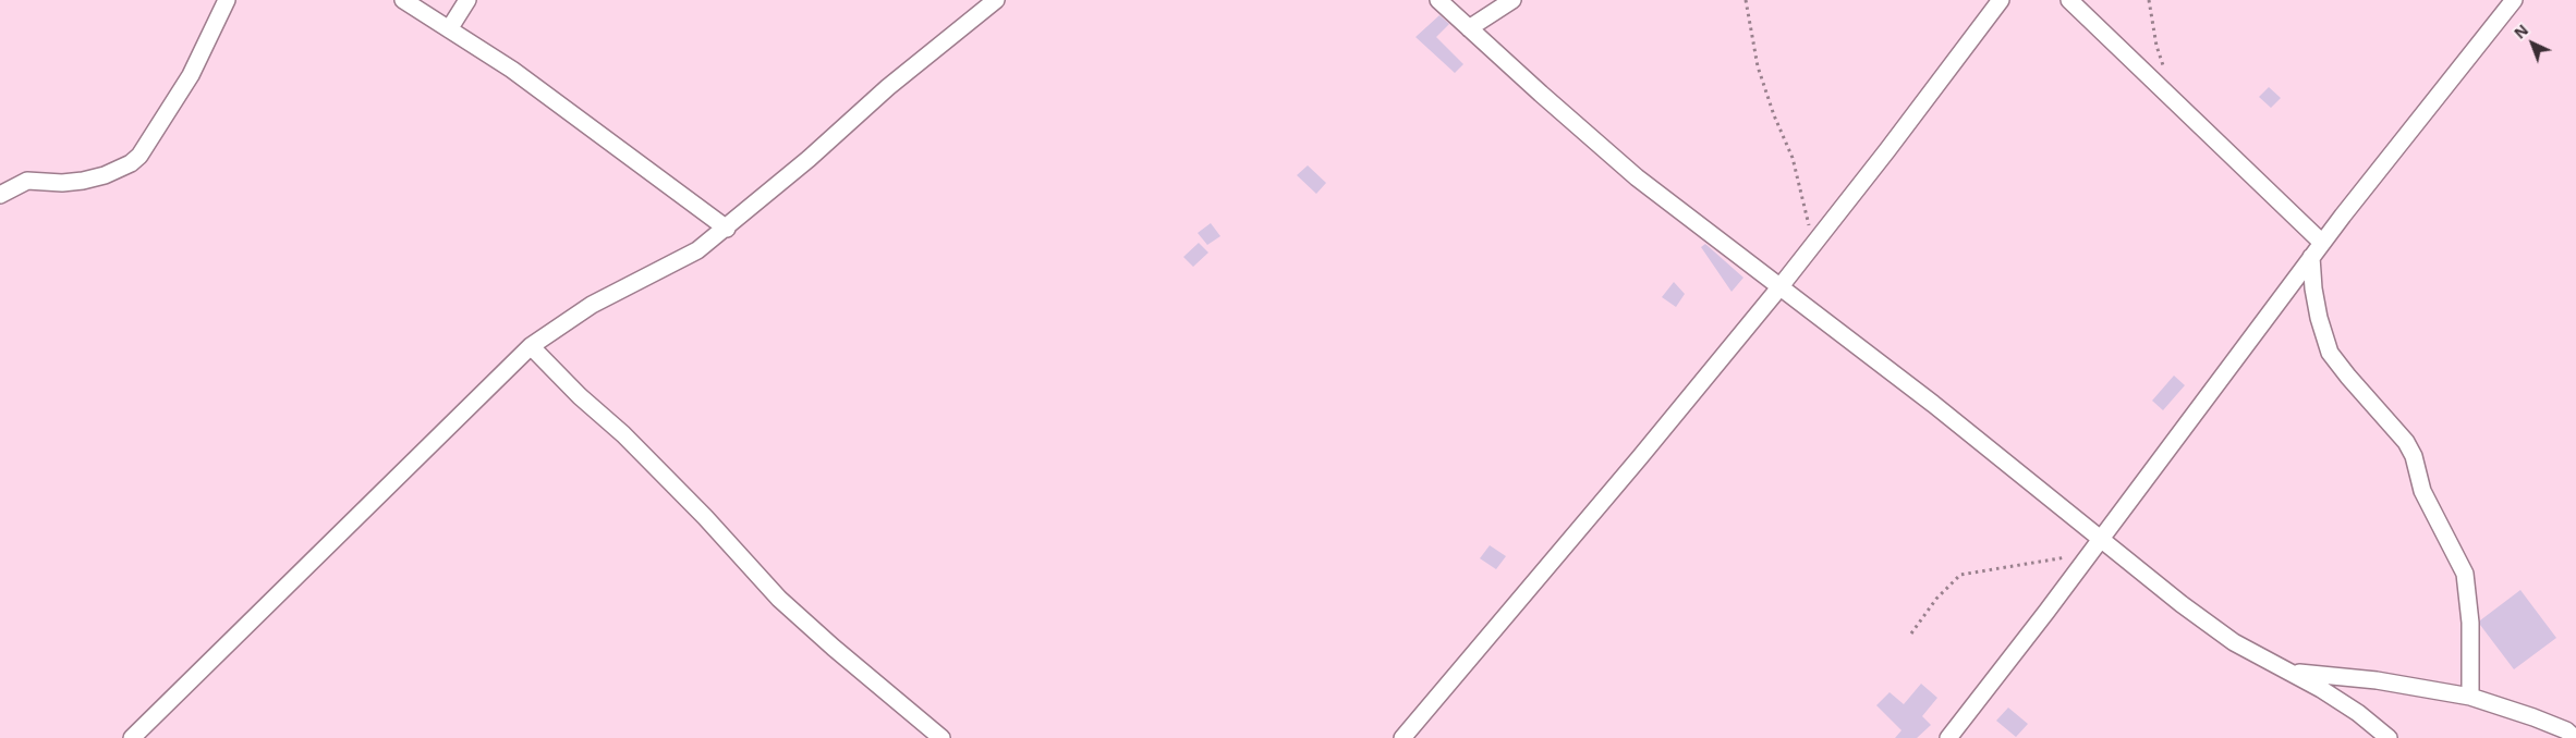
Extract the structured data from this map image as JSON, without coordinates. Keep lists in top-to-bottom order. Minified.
{"north":"top left"}
